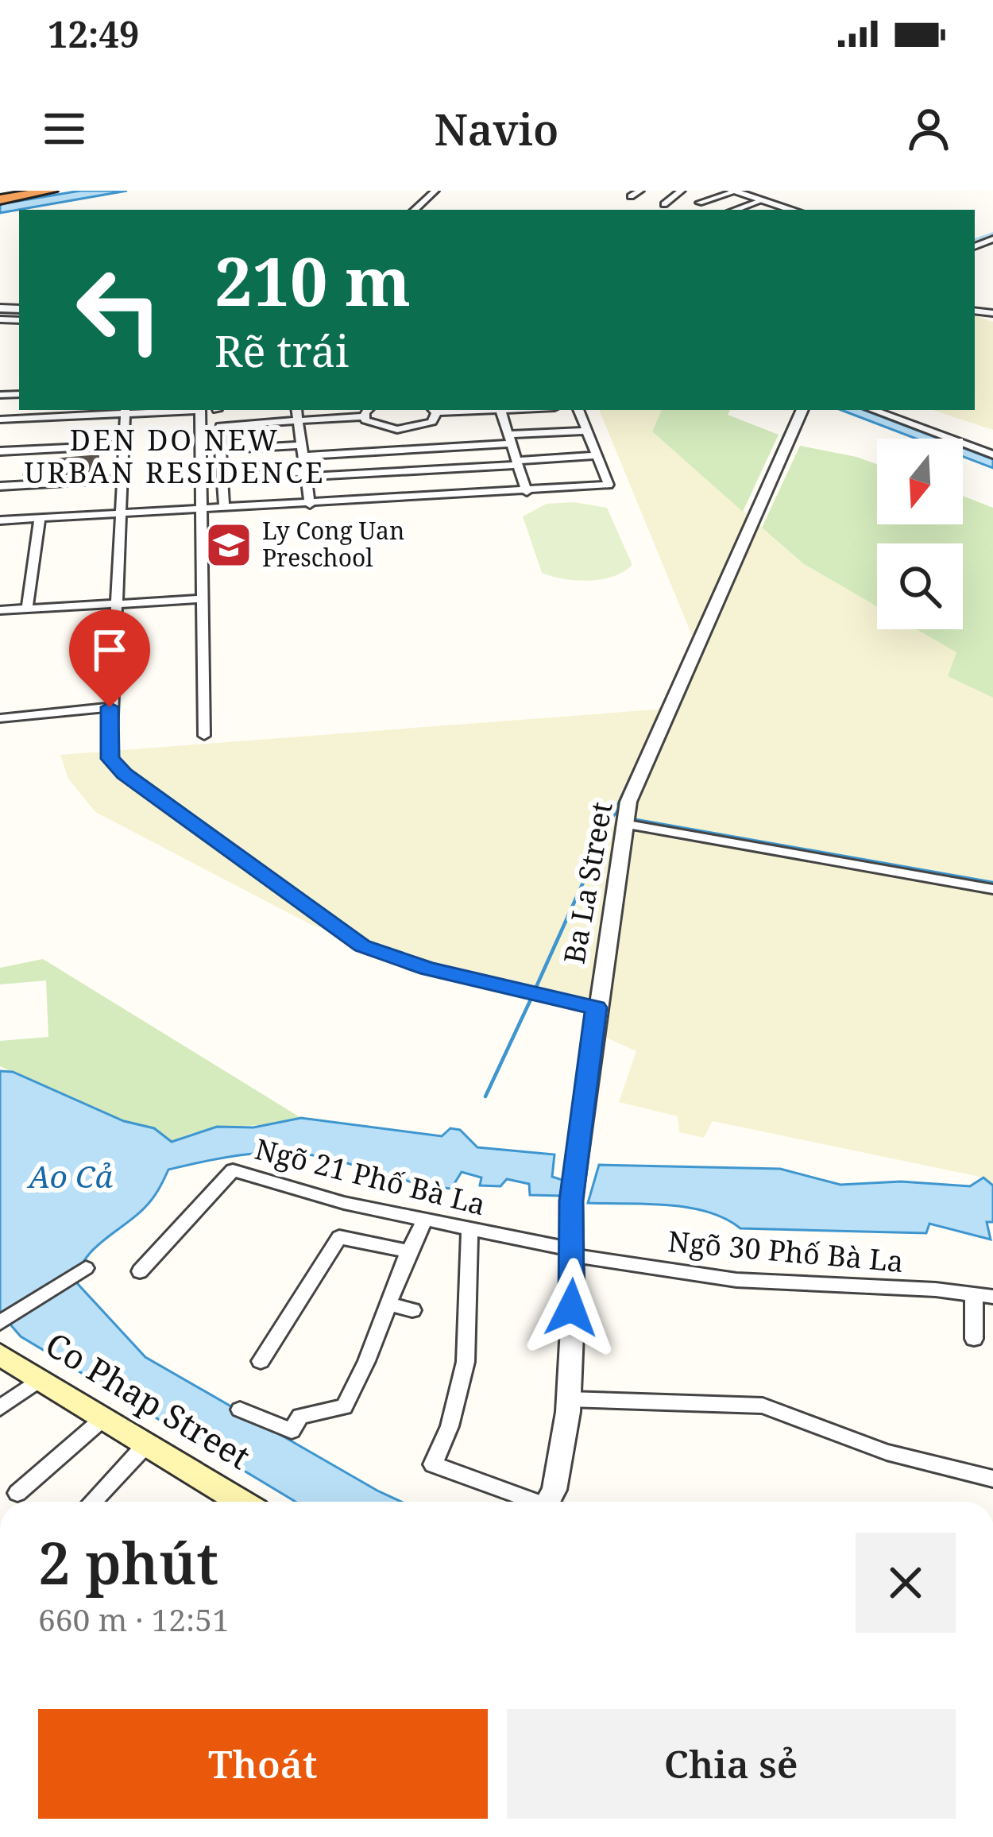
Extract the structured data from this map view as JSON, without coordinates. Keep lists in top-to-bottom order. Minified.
{"streets":{"main road":["Co Phap Street"],"street":["Ba La Street","Ngõ 21 Phố Bà La","Ngõ 30 Phố Bà La"]},"crossings":[["Ba La Street","Ngõ 21 Phố Bà La"],["Ba La Street","Ngõ 30 Phố Bà La"],["Ngõ 21 Phố Bà La","Ngõ 30 Phố Bà La"]],"districts":["DEN DO NEW URBAN RESIDENCE"],"water":["Ao Cả"],"places":{"school or university":["Ly Cong Uan Preschool"]},"north":"bottom","page":{"status":"12:49","header":"Navio","turn":["210 m","Rẽ trái"],"heading":["2 phút","660 m · 12:51"],"buttons":["Thoát","Chia sẻ"]}}
